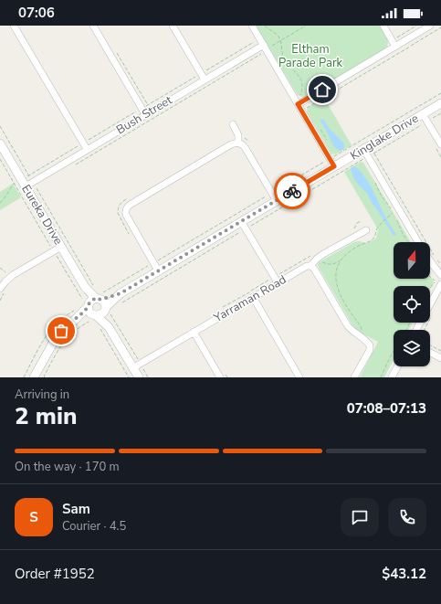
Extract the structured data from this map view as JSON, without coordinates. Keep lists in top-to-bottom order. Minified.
{"streets":{"street":["Bush Street","Kinglake Drive","Eureka Drive","Yarraman Road"]},"crossings":[["Bush Street","Eureka Drive"],["Kinglake Drive","Eureka Drive"]],"parks":["Eltham Parade Park"],"north":"top","page":{"status":"07:06","heading":["2 min","Arriving in","07:08–07:13"],"panel":["Sam","Courier · 4.5","Order #1952","$43.12"],"bar":"On the way · 170 m","round":"S"}}
